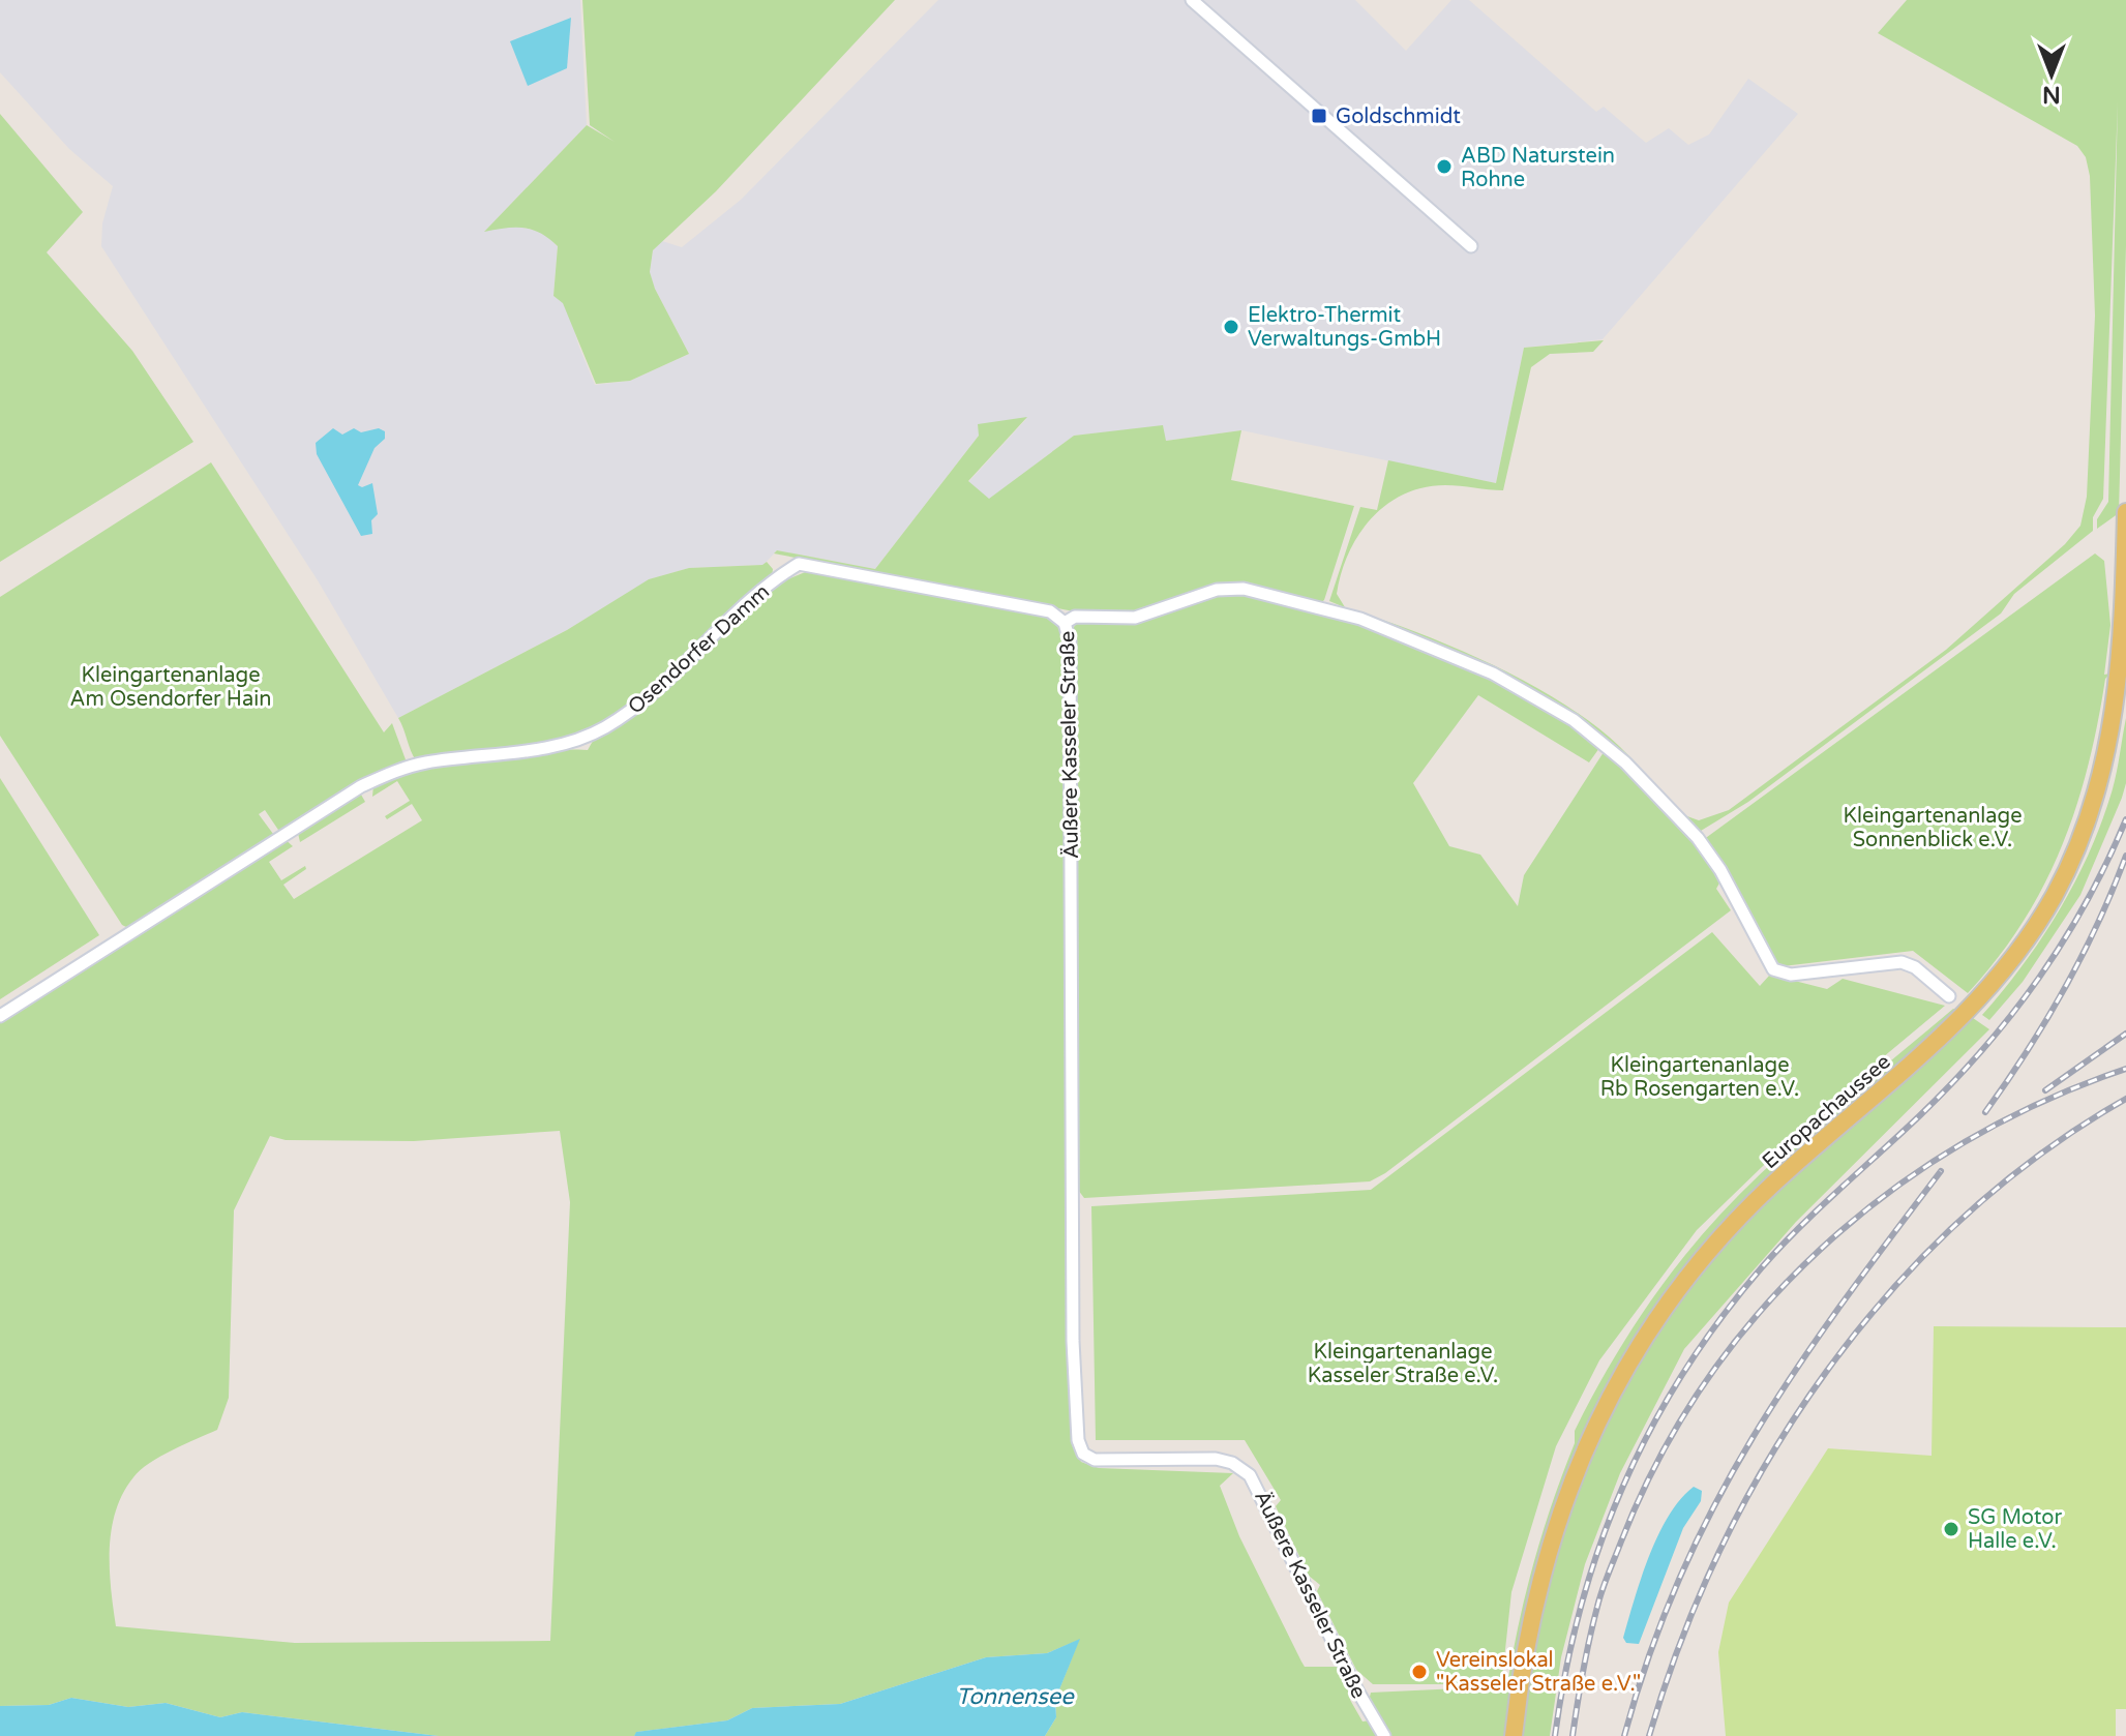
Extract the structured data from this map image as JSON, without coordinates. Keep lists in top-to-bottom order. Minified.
{"streets":{"main road":["Europachaussee"],"street":["Osendorfer Damm","Äußere Kasseler Straße"]},"crossings":[["Osendorfer Damm","Äußere Kasseler Straße"]],"water":["Tonnensee"],"parks":["Kleingartenanlage Am Osendorfer Hain","Kleingartenanlage Sonnenblick e.V.","Kleingartenanlage Rb Rosengarten e.V.","Kleingartenanlage Kasseler Straße e.V."],"places":{"transit":["Goldschmidt"],"other":["ABD Naturstein Rohne","Elektro-Thermit Verwaltungs-GmbH","SG Motor Halle e.V.","Vereinslokal \"Kasseler Straße e.V.\""]},"north":"bottom"}
